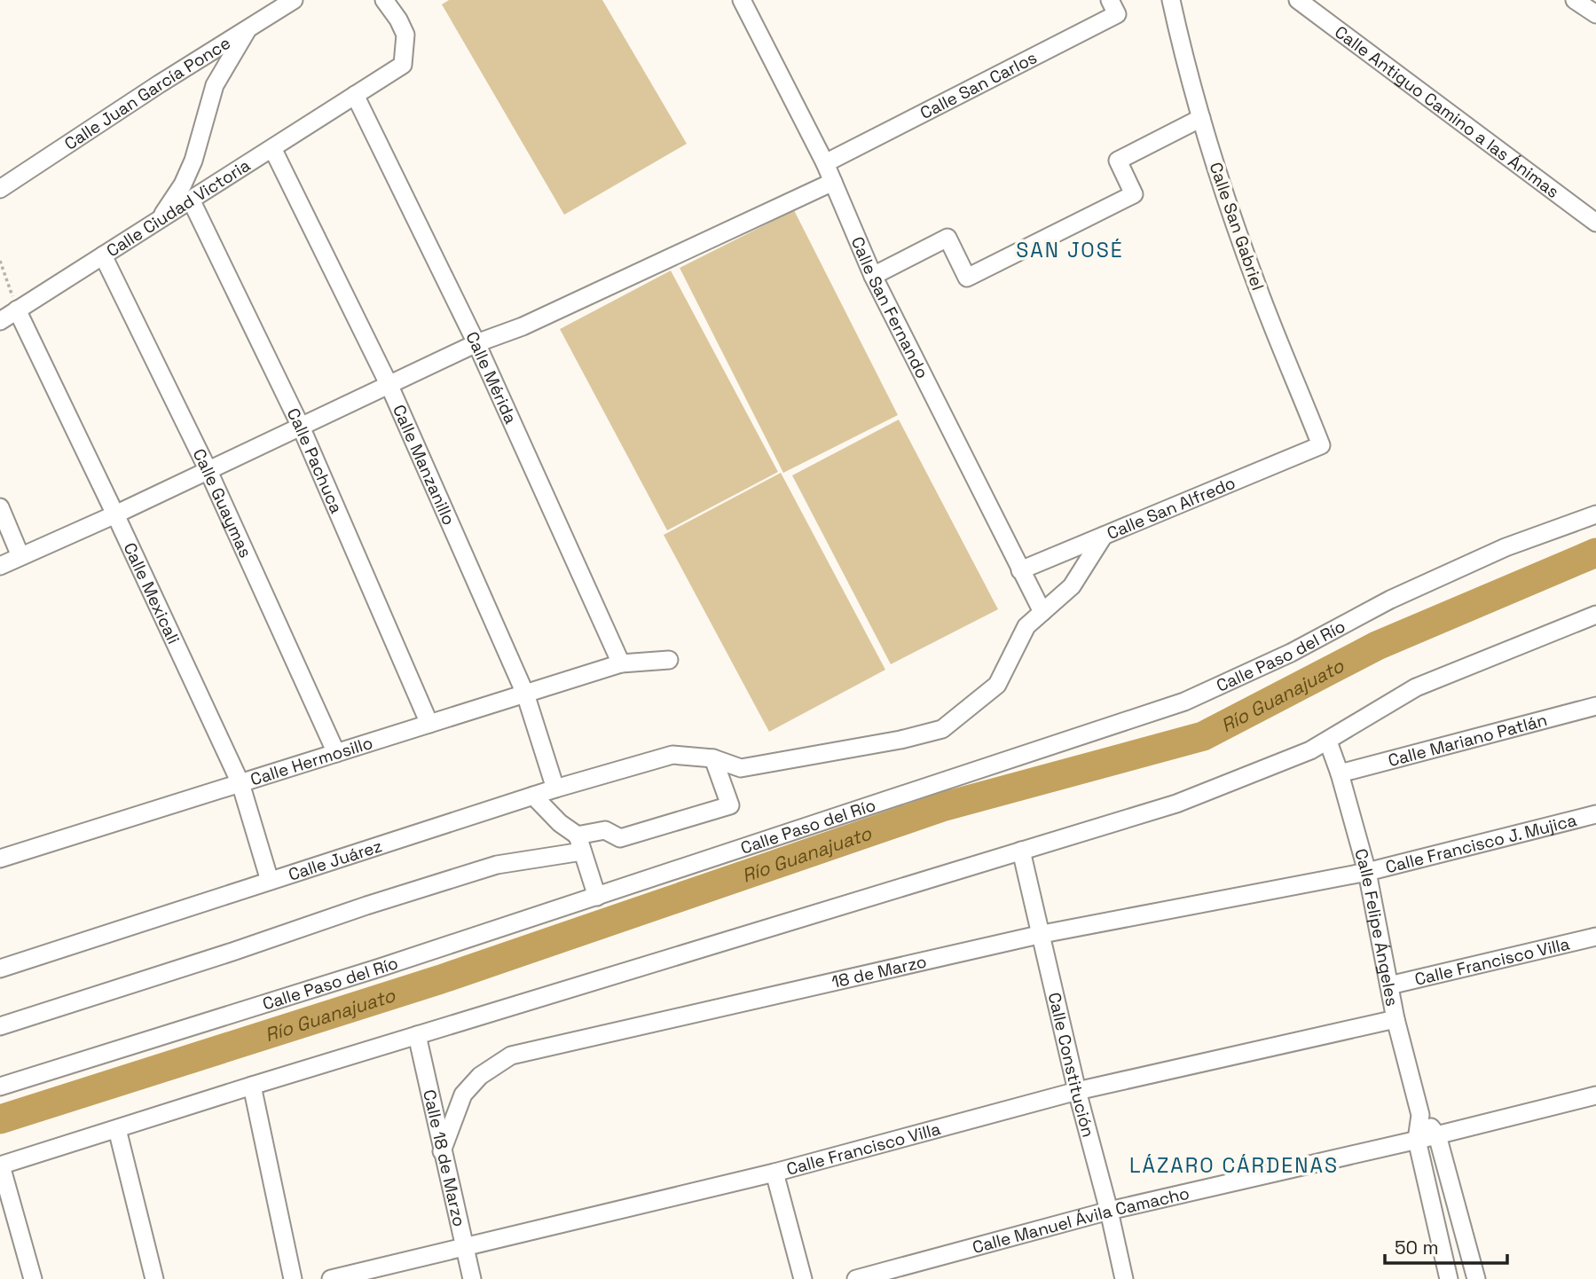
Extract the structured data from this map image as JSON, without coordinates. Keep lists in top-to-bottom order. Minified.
{"streets":{"street":["Calle San Carlos","Calle Juan García Ponce","Calle Antiguo Camino a las Ánimas","Calle Ciudad Victoria","Calle San Gabriel","Calle San Fernando","Calle Mérida","Calle Pachuca","Calle Manzanillo","Calle Guaymas","Calle San Alfredo","Calle Mexicali","Calle Paso del Río","Calle Mariano Patlán","Calle Hermosillo","Calle Francisco J. Mujica","Calle Juárez","Calle Felipe Ángeles","Calle Francisco Villa","18 de Marzo","Calle Constitución","Calle 18 de Marzo","Calle Manuel Ávila Camacho"]},"crossings":[["Calle San Carlos","Calle San Fernando"],["Calle Ciudad Victoria","Calle Mérida"],["Calle Ciudad Victoria","Calle Pachuca"],["Calle Ciudad Victoria","Calle Manzanillo"],["Calle Ciudad Victoria","Calle Guaymas"],["Calle Ciudad Victoria","Calle Mexicali"],["Calle San Gabriel","Calle San Alfredo"],["Calle San Fernando","Calle San Alfredo"],["Calle Mérida","Calle Hermosillo"],["Calle Pachuca","Calle Hermosillo"],["Calle Manzanillo","Calle Hermosillo"],["Calle Manzanillo","Calle Juárez"],["Calle Guaymas","Calle Hermosillo"],["Calle Mexicali","Calle Hermosillo"],["Calle Mexicali","Calle Juárez"],["Calle Mariano Patlán","Calle Felipe Ángeles"],["Calle Francisco J. Mujica","Calle Felipe Ángeles"],["Calle Francisco J. Mujica","18 de Marzo"],["Calle Felipe Ángeles","Calle Francisco Villa"],["Calle Felipe Ángeles","18 de Marzo"],["Calle Felipe Ángeles","Calle Manuel Ávila Camacho"],["Calle Francisco Villa","Calle Constitución"],["Calle Francisco Villa","Calle 18 de Marzo"],["18 de Marzo","Calle Constitución"],["18 de Marzo","Calle 18 de Marzo"],["Calle Constitución","Calle Manuel Ávila Camacho"]],"districts":["SAN JOSÉ","LÁZARO CÁRDENAS"],"water":["Río Guanajuato"],"scale_bar":"50 m"}
